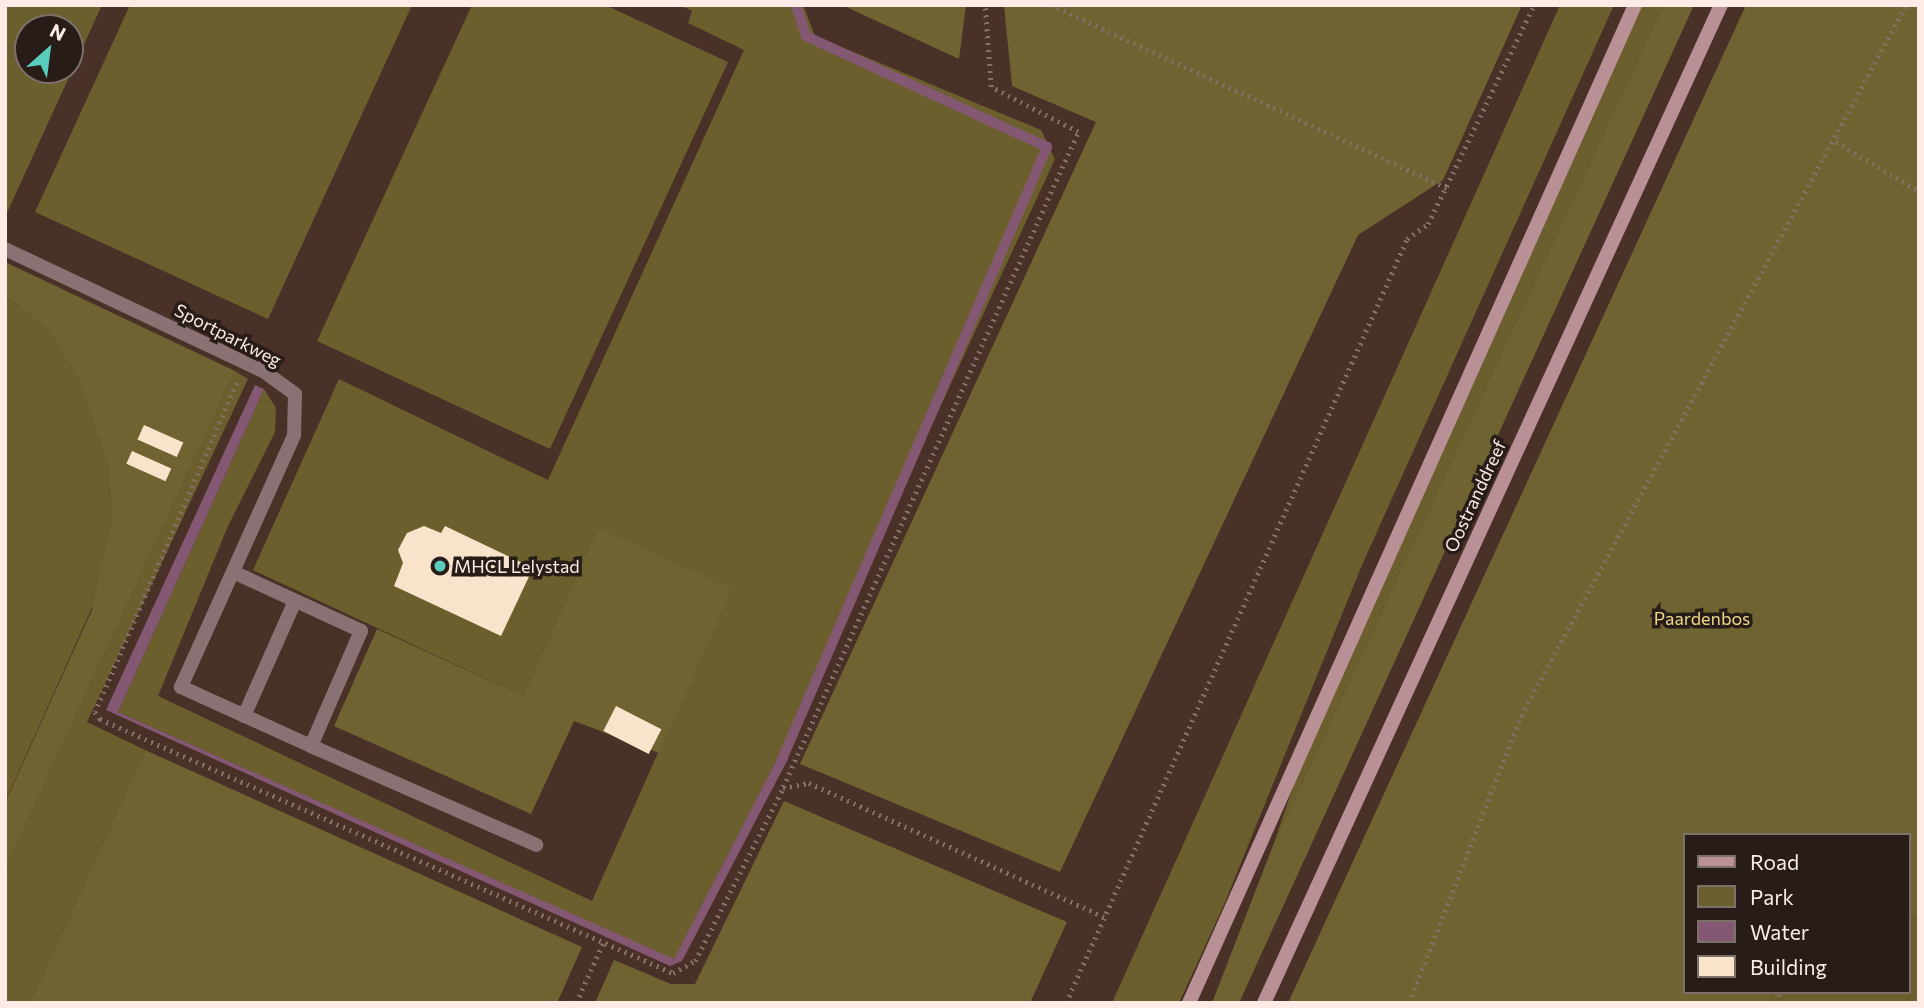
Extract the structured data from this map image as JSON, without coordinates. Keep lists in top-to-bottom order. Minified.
{"streets":{"main road":["Oostranddreef"],"street":["Sportparkweg"]},"parks":["Paardenbos"],"places":["MHCL Lelystad"],"legend":["Road","Park","Water","Building"],"north":"top right"}
